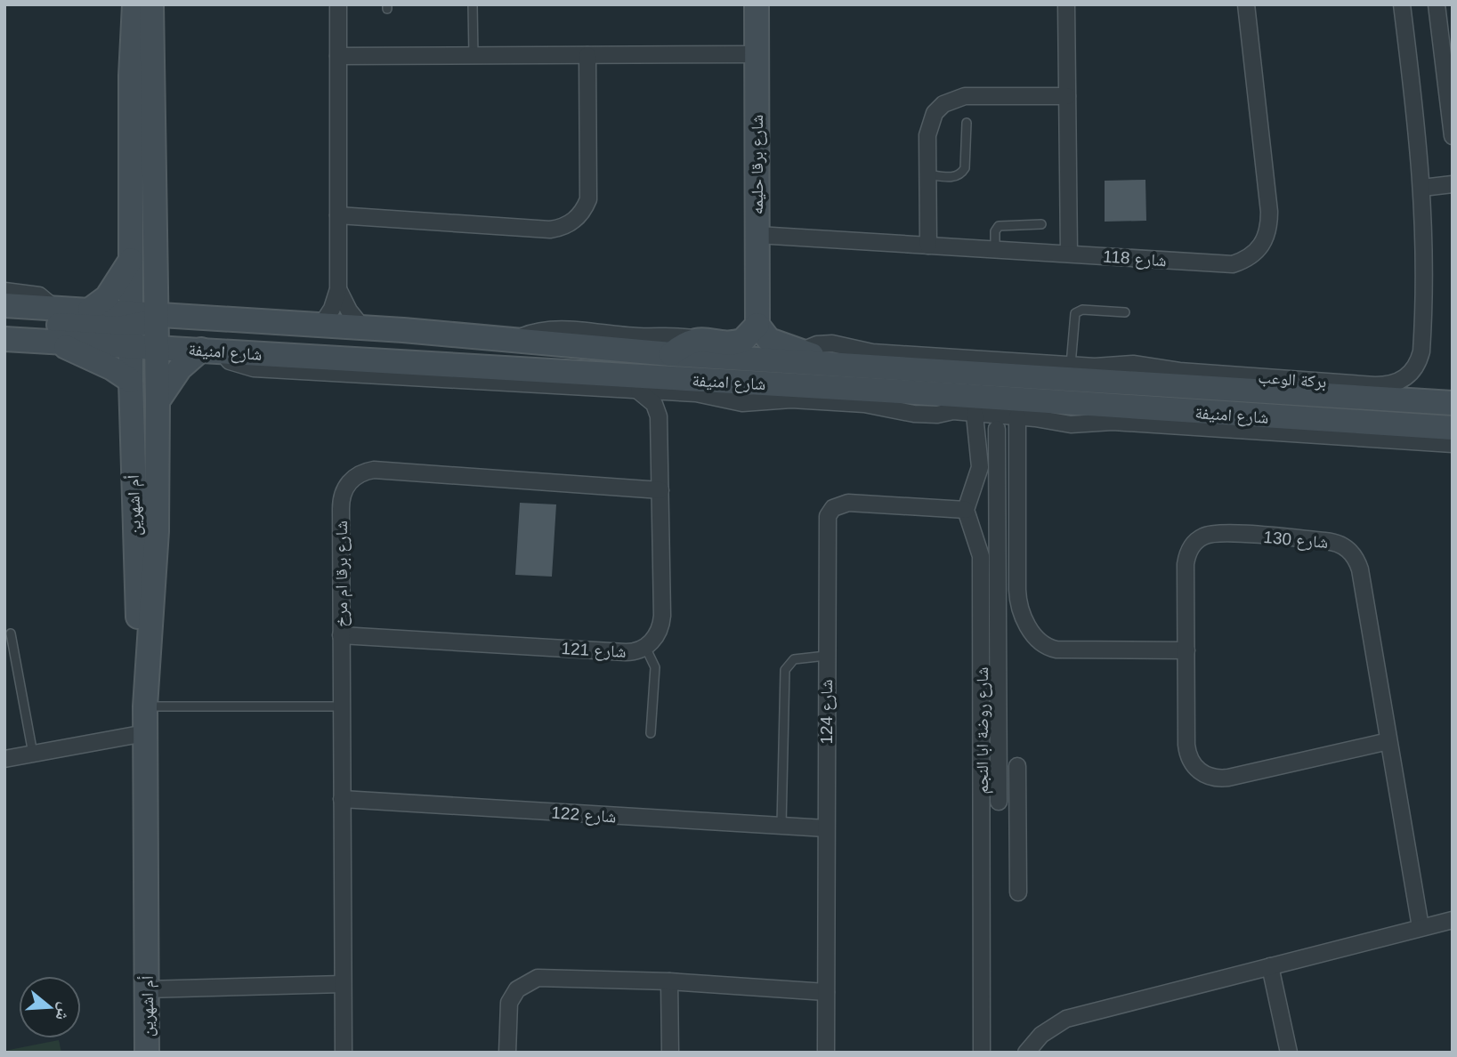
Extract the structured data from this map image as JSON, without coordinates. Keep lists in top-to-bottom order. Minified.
{"streets":{"street":["شارع برقا حليمه","شارع 118","شارع امنيفة","بركة الوعب","أم اشهرين","شارع 130","شارع برقا ام مرخ","شارع 121","شارع 124","شارع روضة ابا النجم","شارع 122"]},"crossings":[["شارع برقا حليمه","شارع 118"],["شارع امنيفة","أم اشهرين"],["شارع برقا ام مرخ","شارع 121"],["شارع برقا ام مرخ","شارع 122"],["شارع 124","شارع روضة ابا النجم"],["شارع 124","شارع 122"]],"north":"right"}
